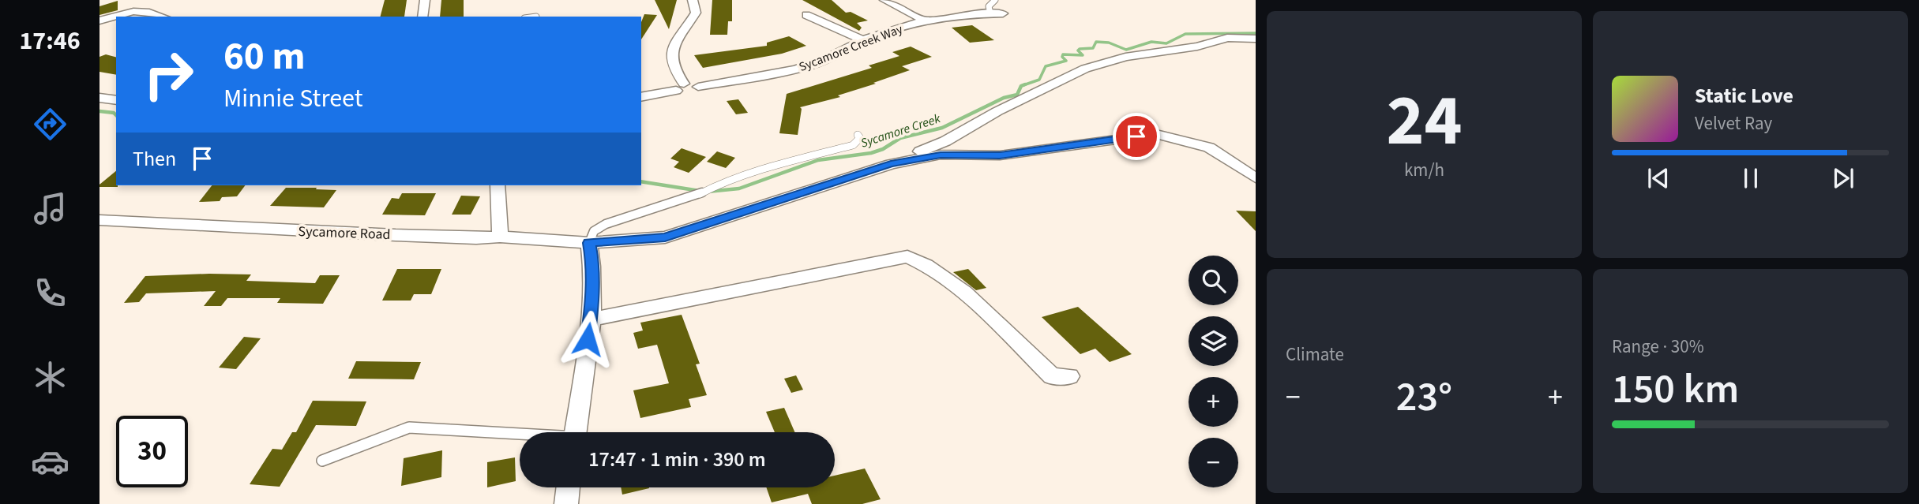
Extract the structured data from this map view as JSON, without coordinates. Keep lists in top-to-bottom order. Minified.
{"streets":{"street":["Sycamore Creek Way","Sycamore Road"]},"water":["Sycamore Creek"],"page":{"tabs":"17:46","tile":[["24","km/h"],"Climate",["Range · 30%","150 km"]],"turn":["60 m","Minnie Street"],"song":["Static Love","Velvet Ray"],"then":"Then","map_buttons":["+","−"],"heat":["−","23°","+"],"limit":"30","trip":"17:47 · 1 min · 390 m"}}
